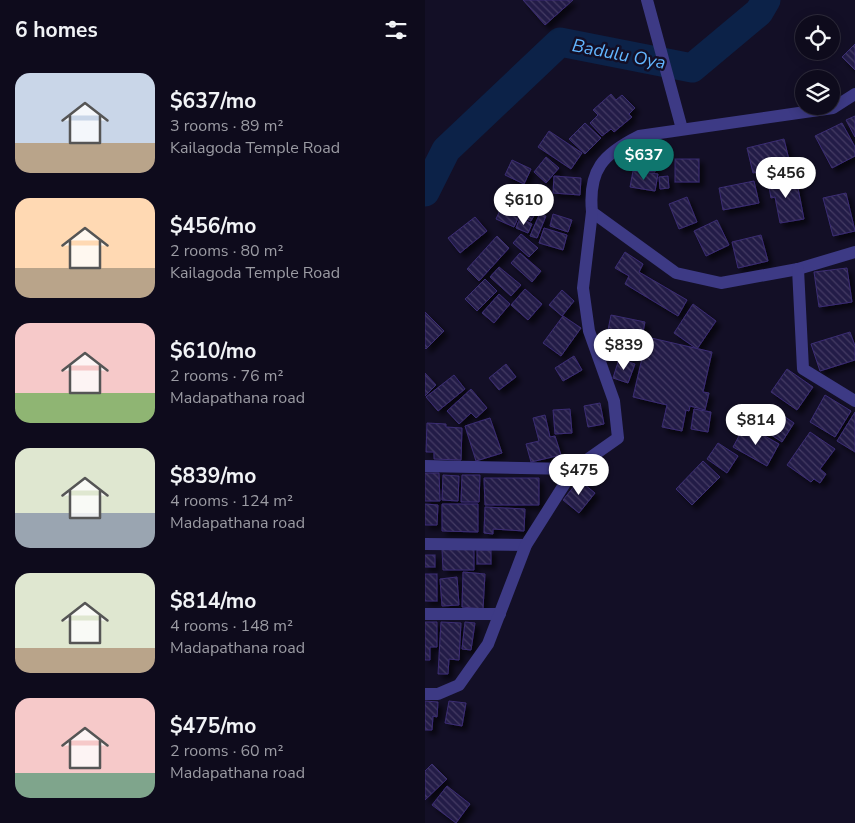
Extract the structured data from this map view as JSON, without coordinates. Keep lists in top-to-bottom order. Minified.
{"water":["Badulu Oya"],"page":{"heading":"6 homes","list":[{"name":"$637/mo","note":"3 rooms · 89 m² · Kailagoda Temple Road"},{"name":"$456/mo","note":"2 rooms · 80 m² · Kailagoda Temple Road"},{"name":"$610/mo","note":"2 rooms · 76 m² · Madapathana road"},{"name":"$839/mo","note":"4 rooms · 124 m² · Madapathana road"},{"name":"$814/mo","note":"4 rooms · 148 m² · Madapathana road"},{"name":"$475/mo","note":"2 rooms · 60 m² · Madapathana road"}],"price":["$637","$456","$610","$839","$814","$475"]}}
